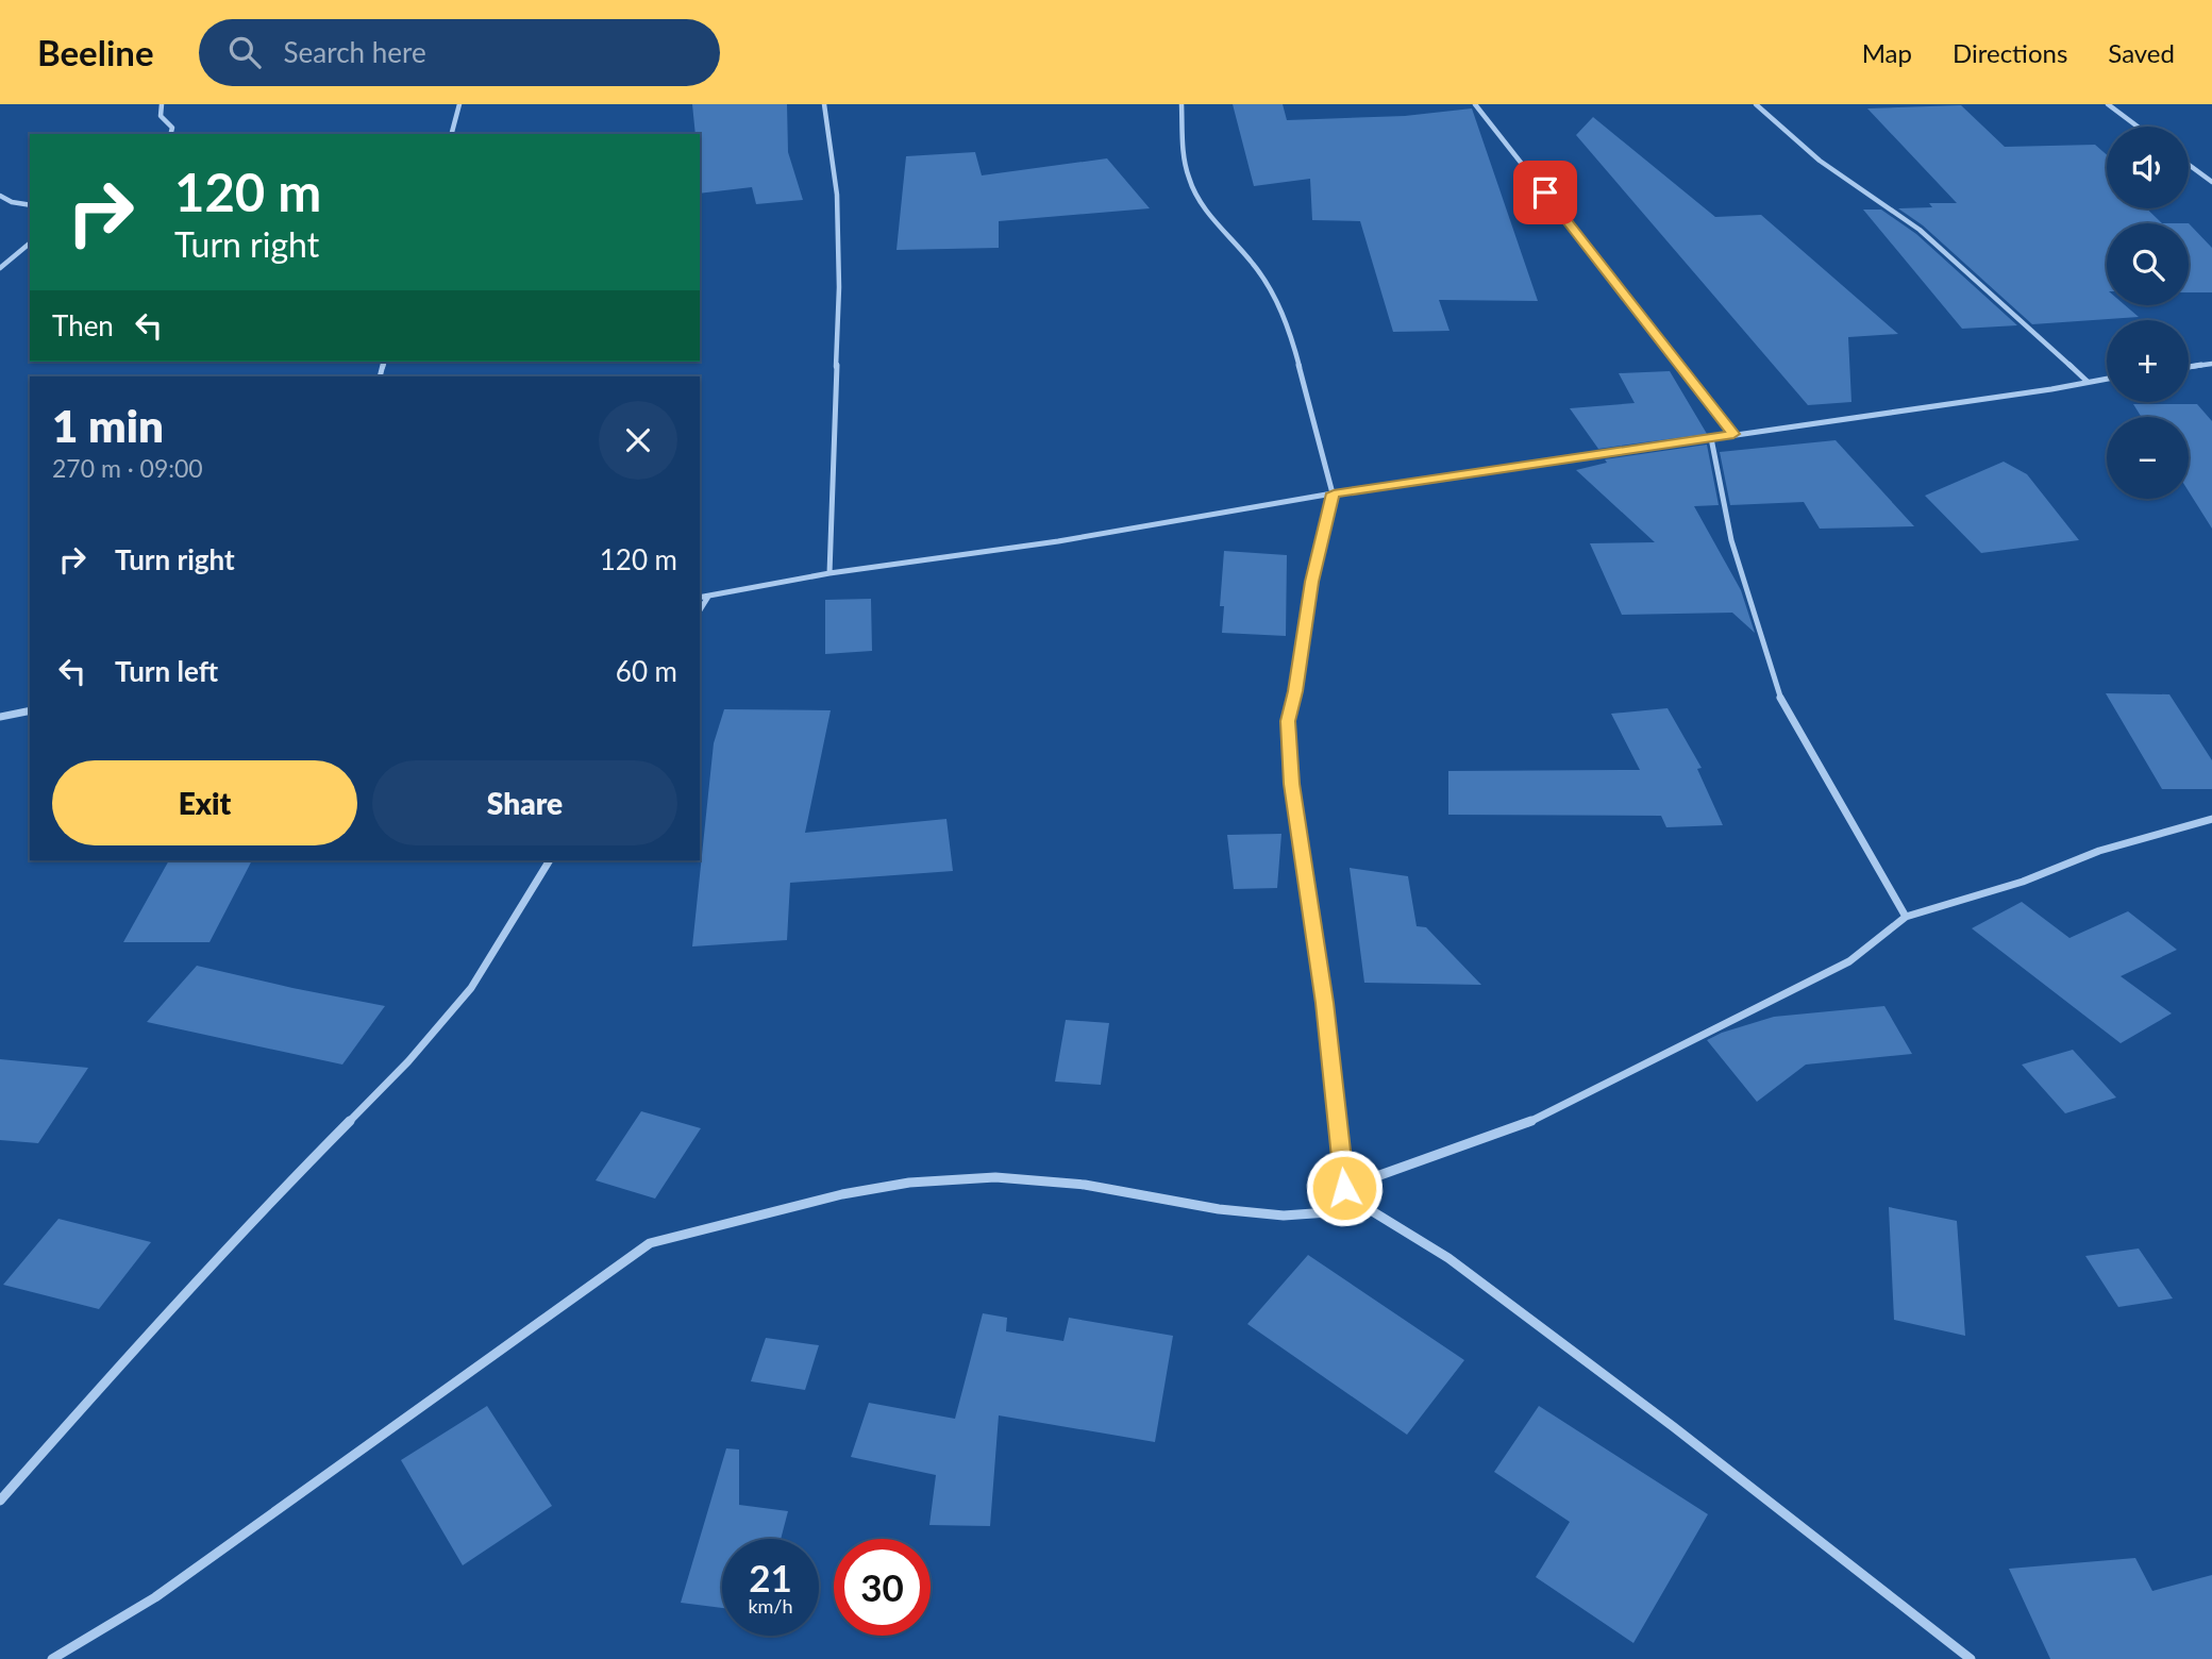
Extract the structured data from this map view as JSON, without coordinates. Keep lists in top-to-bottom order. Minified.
{"page":{"header":"Beeline","search":"Search here","nav":["Map","Directions","Saved"],"map_buttons":["+","−"],"turn":["120 m","Turn right"],"then":"Then","heading":["1 min","270 m · 09:00"],"list":[{"name":"Turn right","value":"120 m"},{"name":"Turn left","value":"60 m"}],"buttons":["Exit","Share"],"speed":"21 km/h","limit":"30"}}
